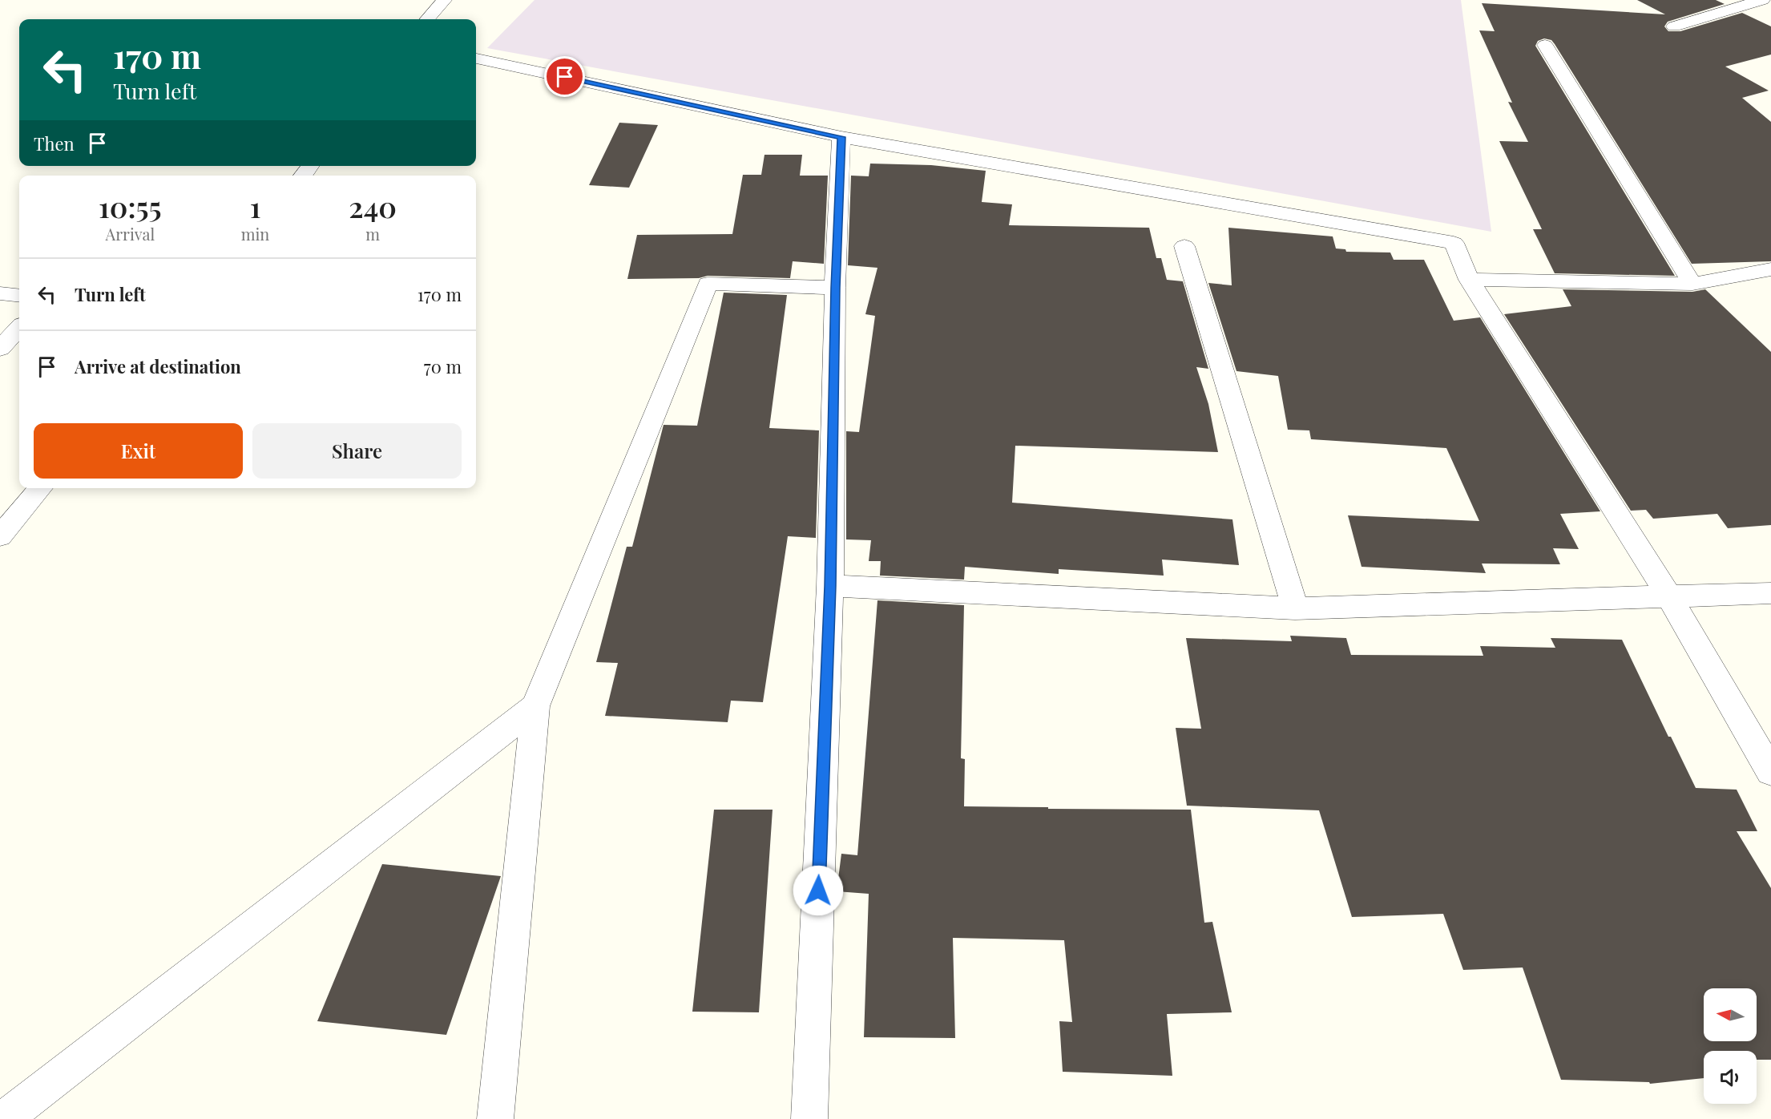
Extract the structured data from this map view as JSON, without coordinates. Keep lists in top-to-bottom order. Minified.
{"north":"left","page":{"turn":["170 m","Turn left"],"then":"Then","eta":["10:55","Arrival","1","min","240","m"],"list":[{"name":"Turn left","value":"170 m"},{"name":"Arrive at destination","value":"70 m"}],"buttons":["Exit","Share"]}}
